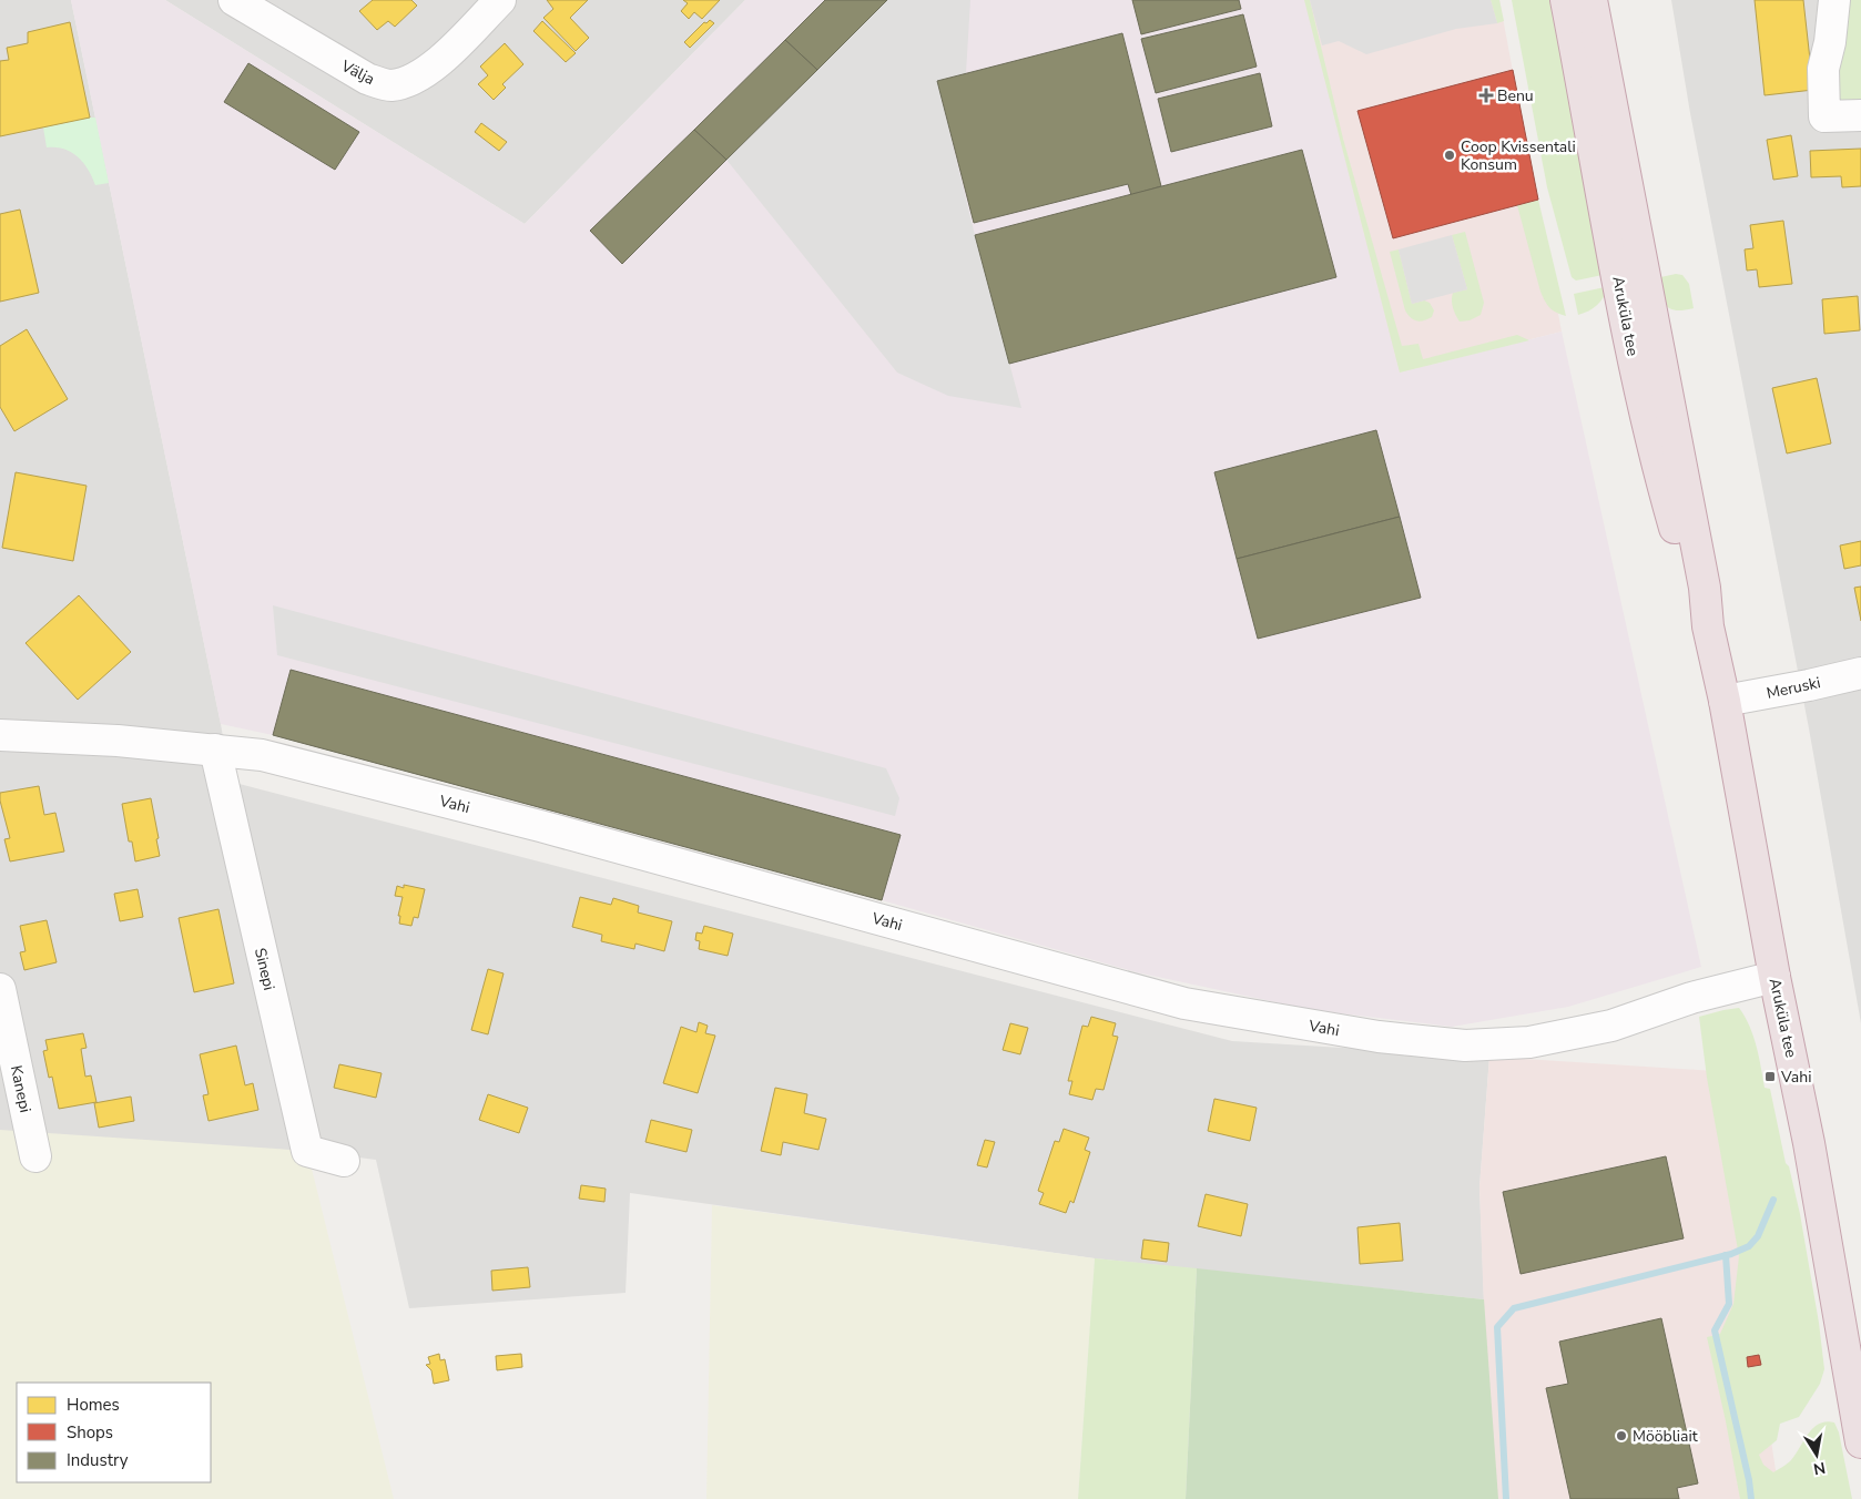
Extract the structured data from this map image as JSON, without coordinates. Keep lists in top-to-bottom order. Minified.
{"streets":{"highway":["Aruküla tee"],"street":["Välja","Meruski","Vahi","Sinepi","Kanepi"]},"crossings":[["Aruküla tee","Meruski"],["Aruküla tee","Vahi"],["Vahi","Sinepi"]],"places":{"health":["Benu"],"other":["Coop Kvissentali Konsum","Mööbliait"],"transit":["Vahi"]},"legend":["Homes","Shops","Industry"],"north":"bottom"}
